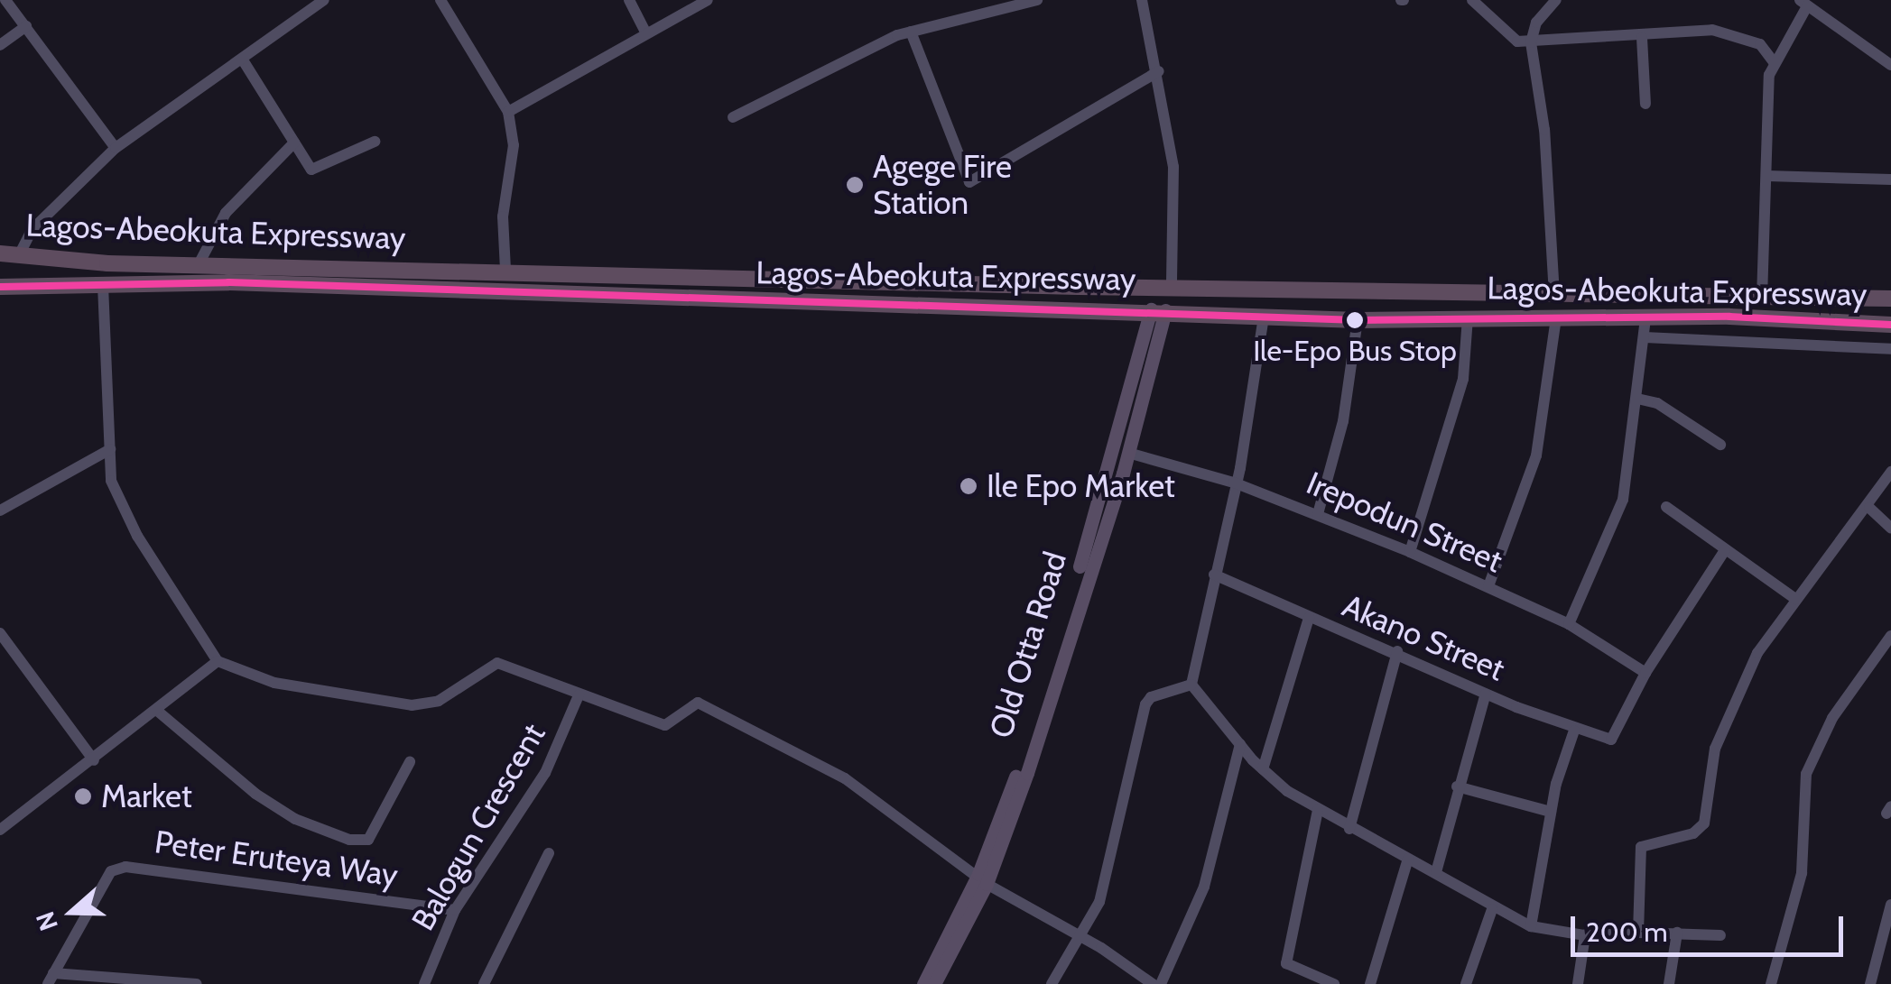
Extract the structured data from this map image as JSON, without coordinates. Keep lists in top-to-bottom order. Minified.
{"streets":{"highway":["Lagos-Abeokuta Expressway"],"main road":["Old Otta Road"],"street":["Irepodun Street","Akano Street","Balogun Crescent","Peter Eruteya Way"]},"crossings":[["Lagos-Abeokuta Expressway","Old Otta Road"],["Irepodun Street","Akano Street"],["Balogun Crescent","Peter Eruteya Way"]],"places":["Agege Fire Station","Ile-Epo Bus Stop","Ile Epo Market","Market"],"scale_bar":"200 m","north":"left"}
